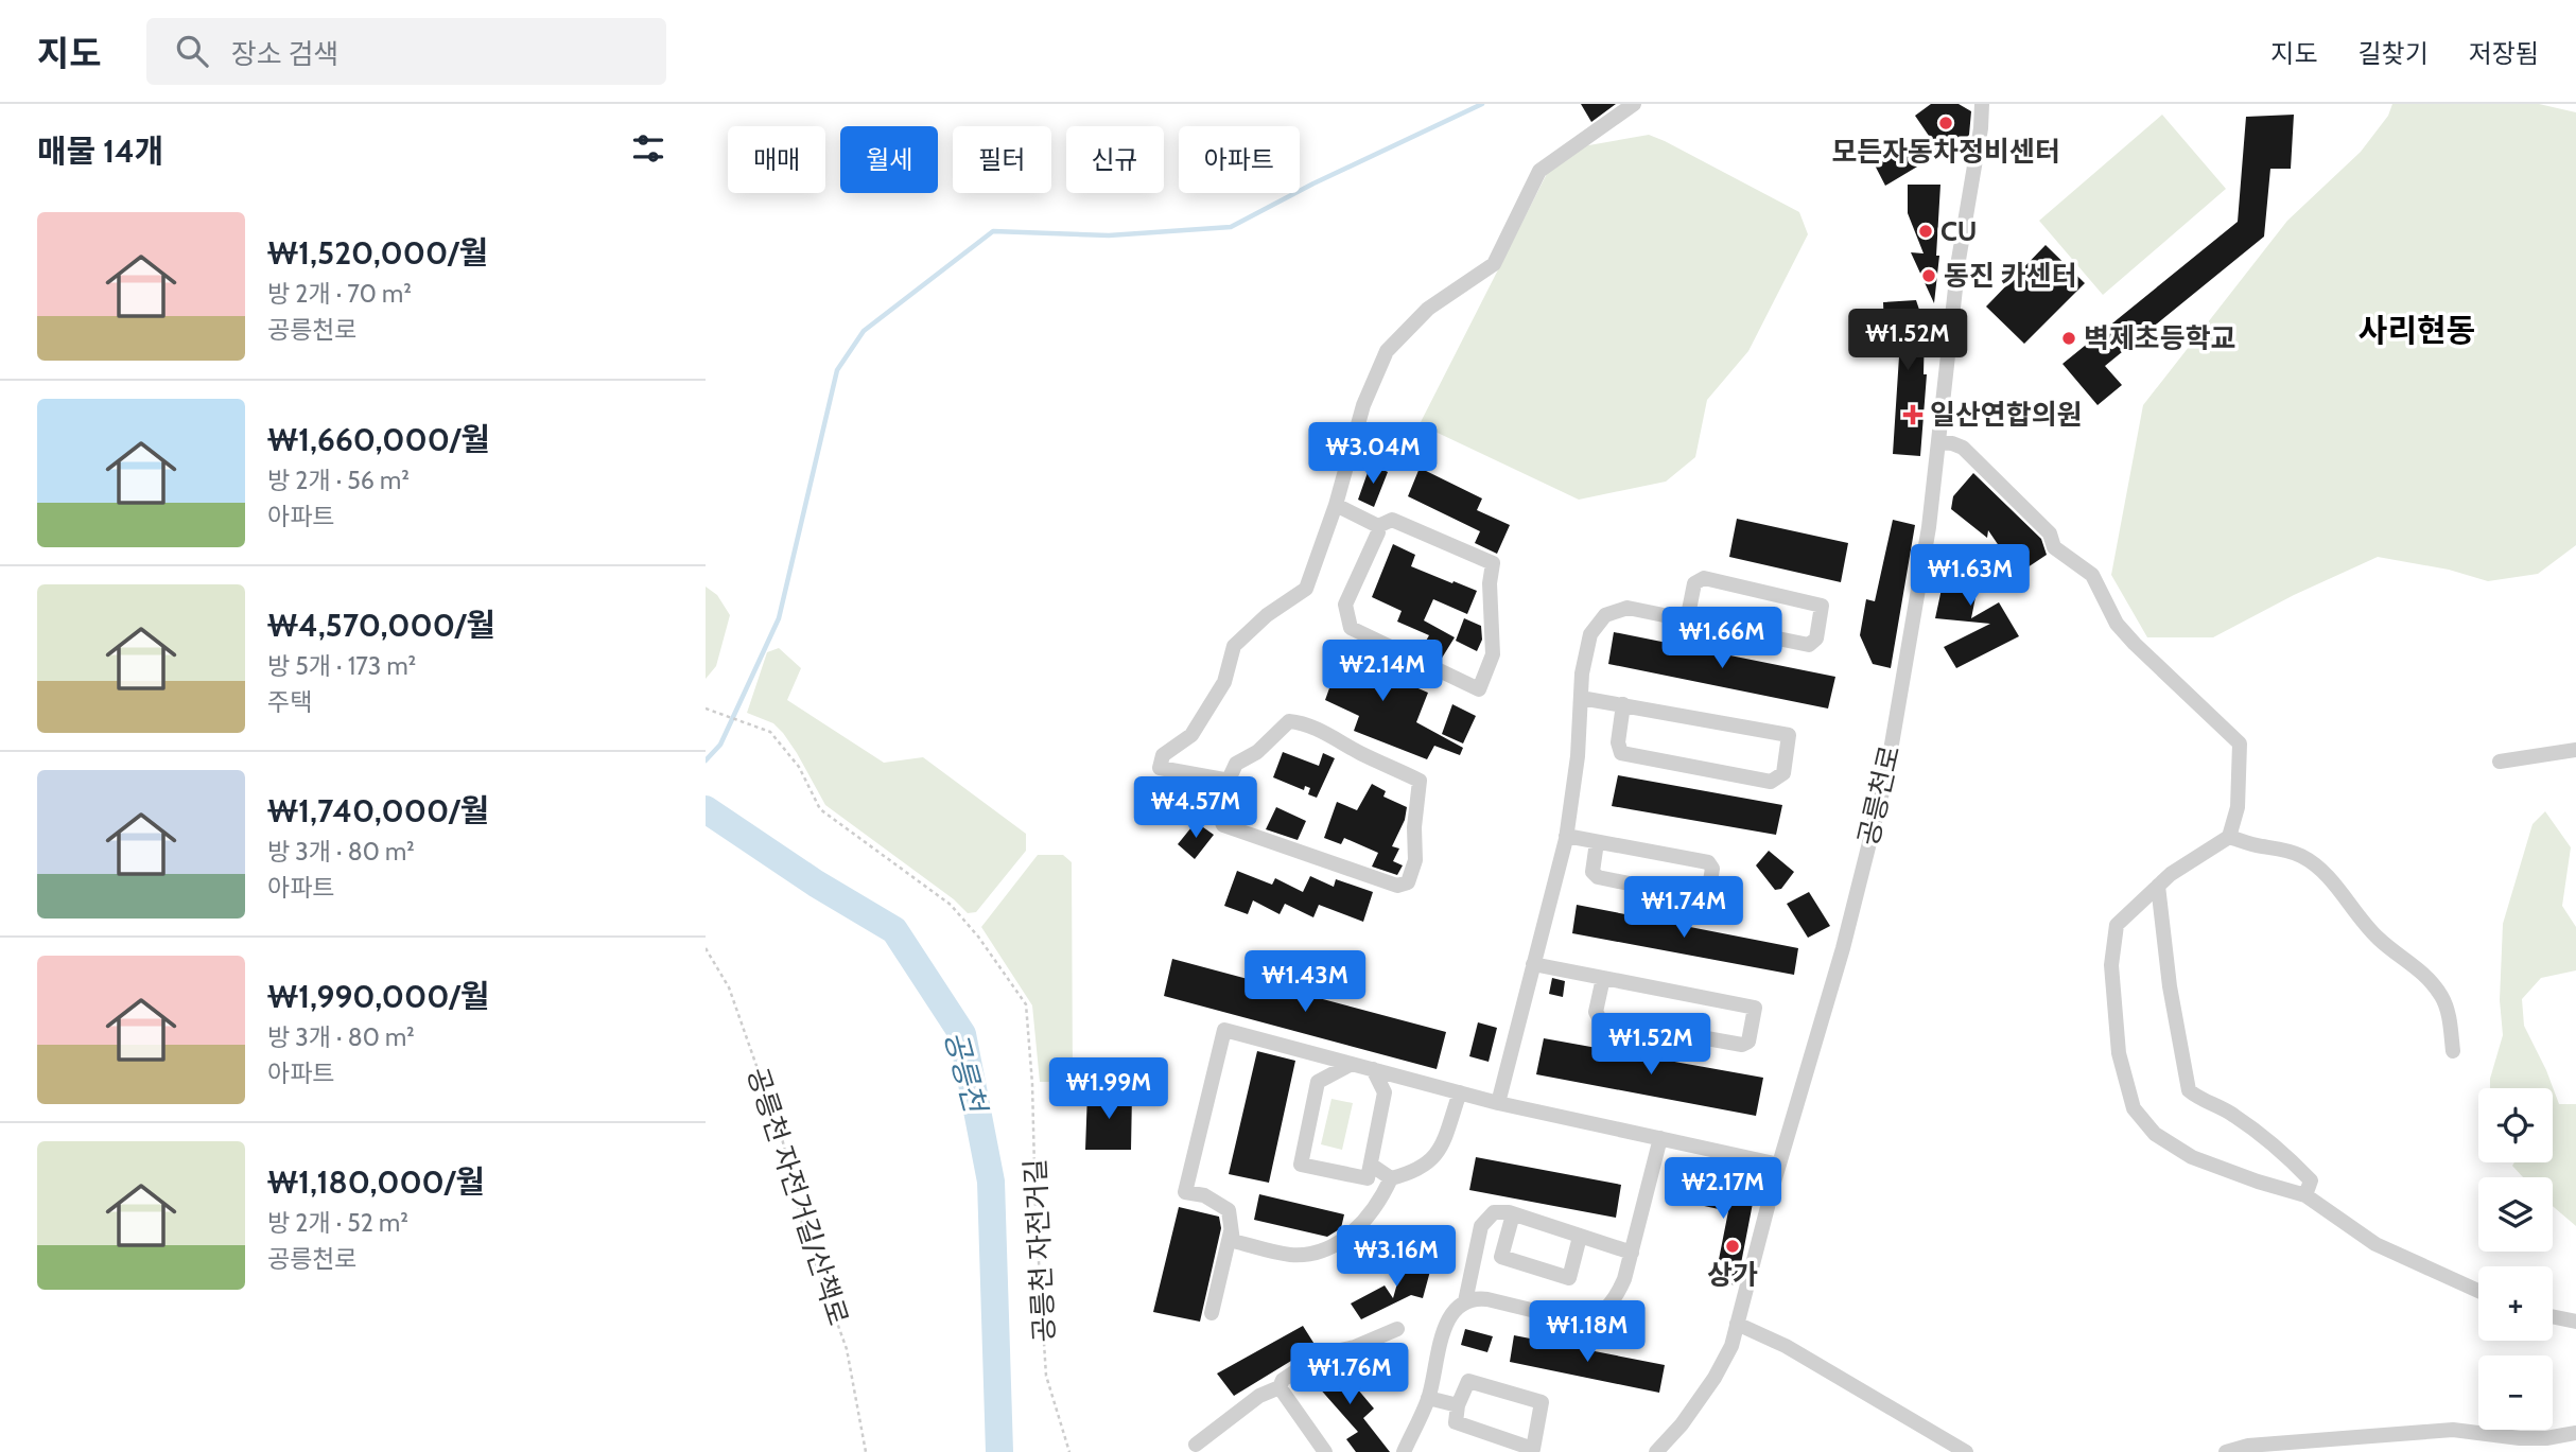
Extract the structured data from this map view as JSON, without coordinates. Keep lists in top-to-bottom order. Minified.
{"streets":{"street":["공릉천로"],"path":["공릉천 자전거길/산책로","공릉천 자전거길"]},"districts":["사리현동"],"water":["공릉천"],"places":{"other":["모든자동차정비센터","CU","동진 카센터","벽제초등학교","상가"],"health":["일산연합의원"]},"page":{"header":"지도","search":"장소 검색","nav":["지도","길찾기","저장됨"],"heading":"매물 14개","chip":["매매","월세","필터","신규","아파트"],"list":[{"name":"₩1,520,000/월","note":"방 2개 · 70 m² · 공릉천로"},{"name":"₩1,660,000/월","note":"방 2개 · 56 m² · 아파트"},{"name":"₩4,570,000/월","note":"방 5개 · 173 m² · 주택"},{"name":"₩1,740,000/월","note":"방 3개 · 80 m² · 아파트"},{"name":"₩1,990,000/월","note":"방 3개 · 80 m² · 아파트"},{"name":"₩1,180,000/월","note":"방 2개 · 52 m² · 공릉천로"}],"price":["₩1.52M","₩3.04M","₩1.63M","₩1.66M","₩2.14M","₩4.57M","₩1.74M","₩1.43M","₩1.52M","₩1.99M","₩2.17M","₩3.16M","₩1.18M","₩1.76M"],"map_buttons":["+","−"]}}
